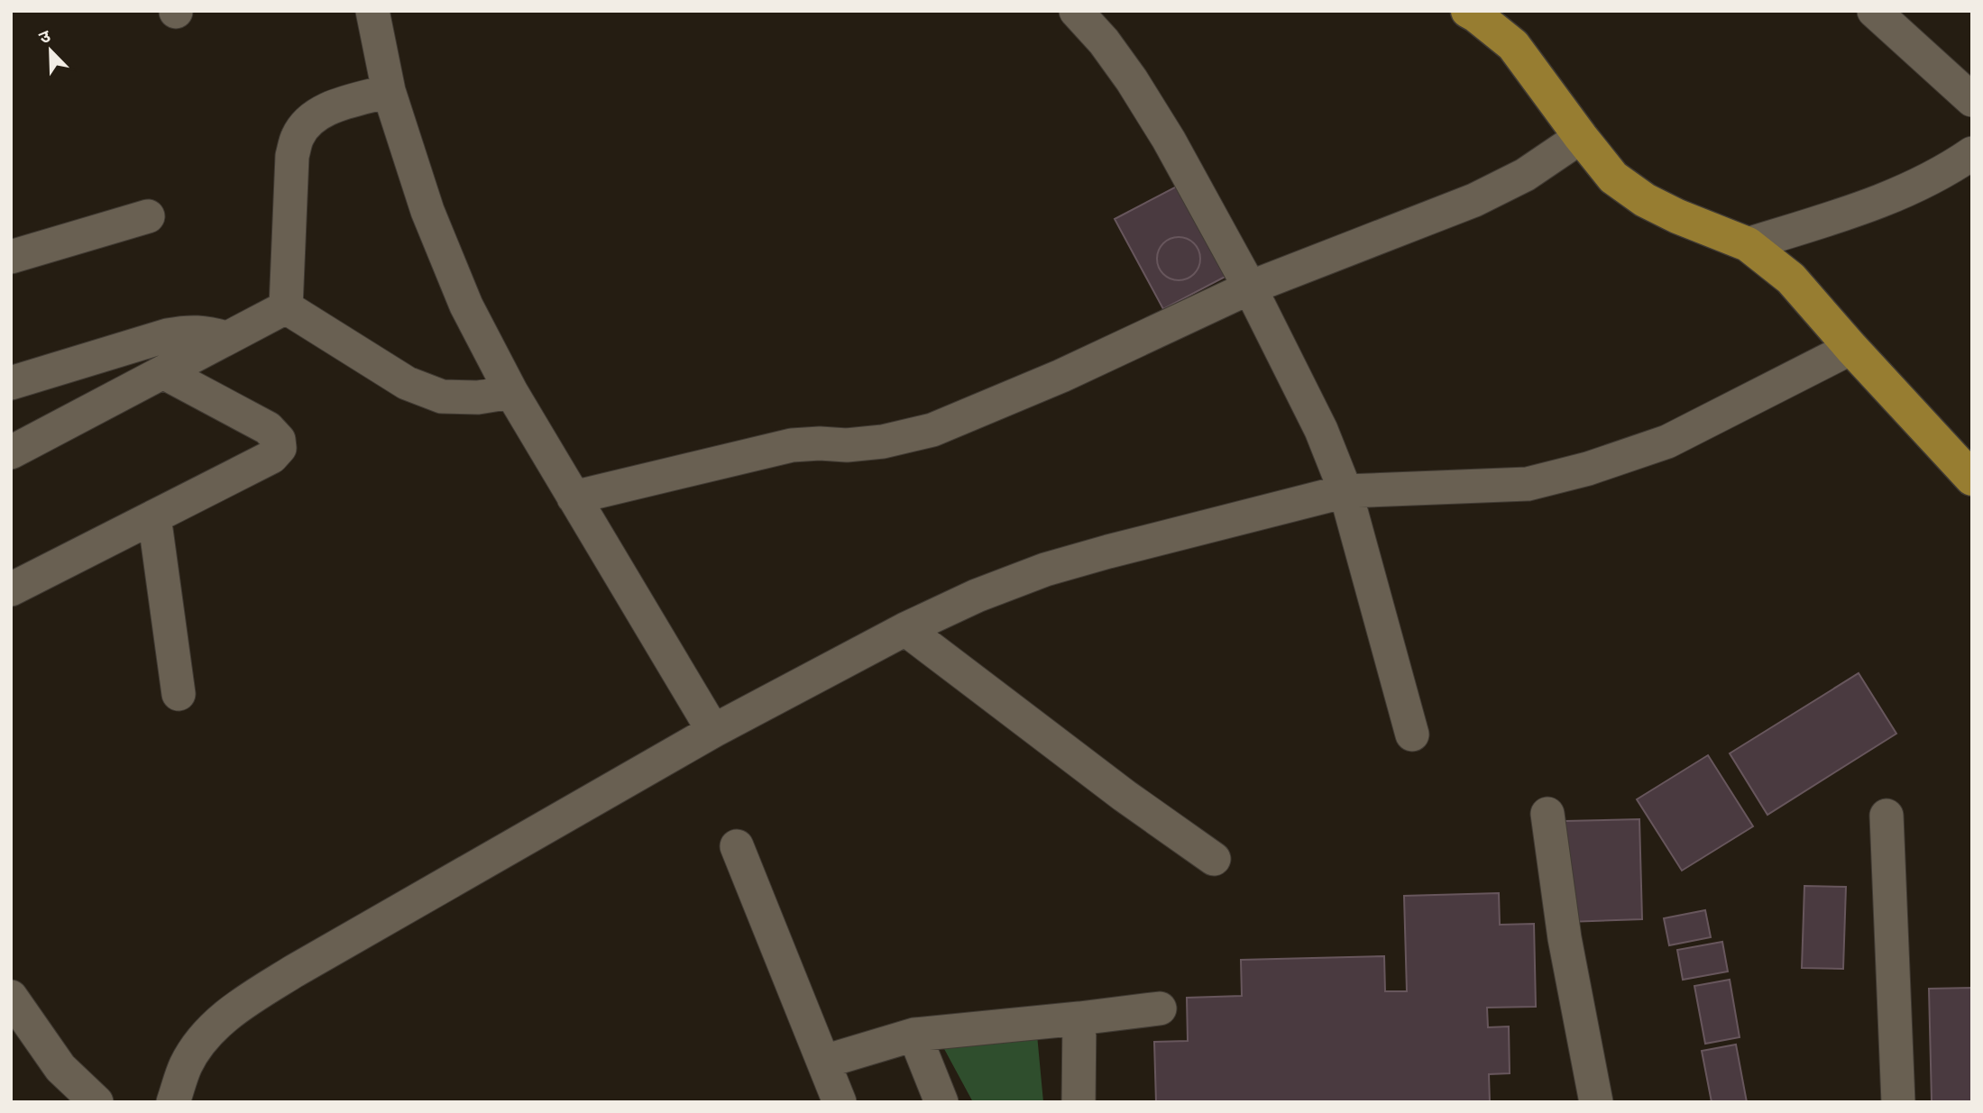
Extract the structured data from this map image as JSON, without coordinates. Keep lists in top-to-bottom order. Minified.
{"north":"top left"}
